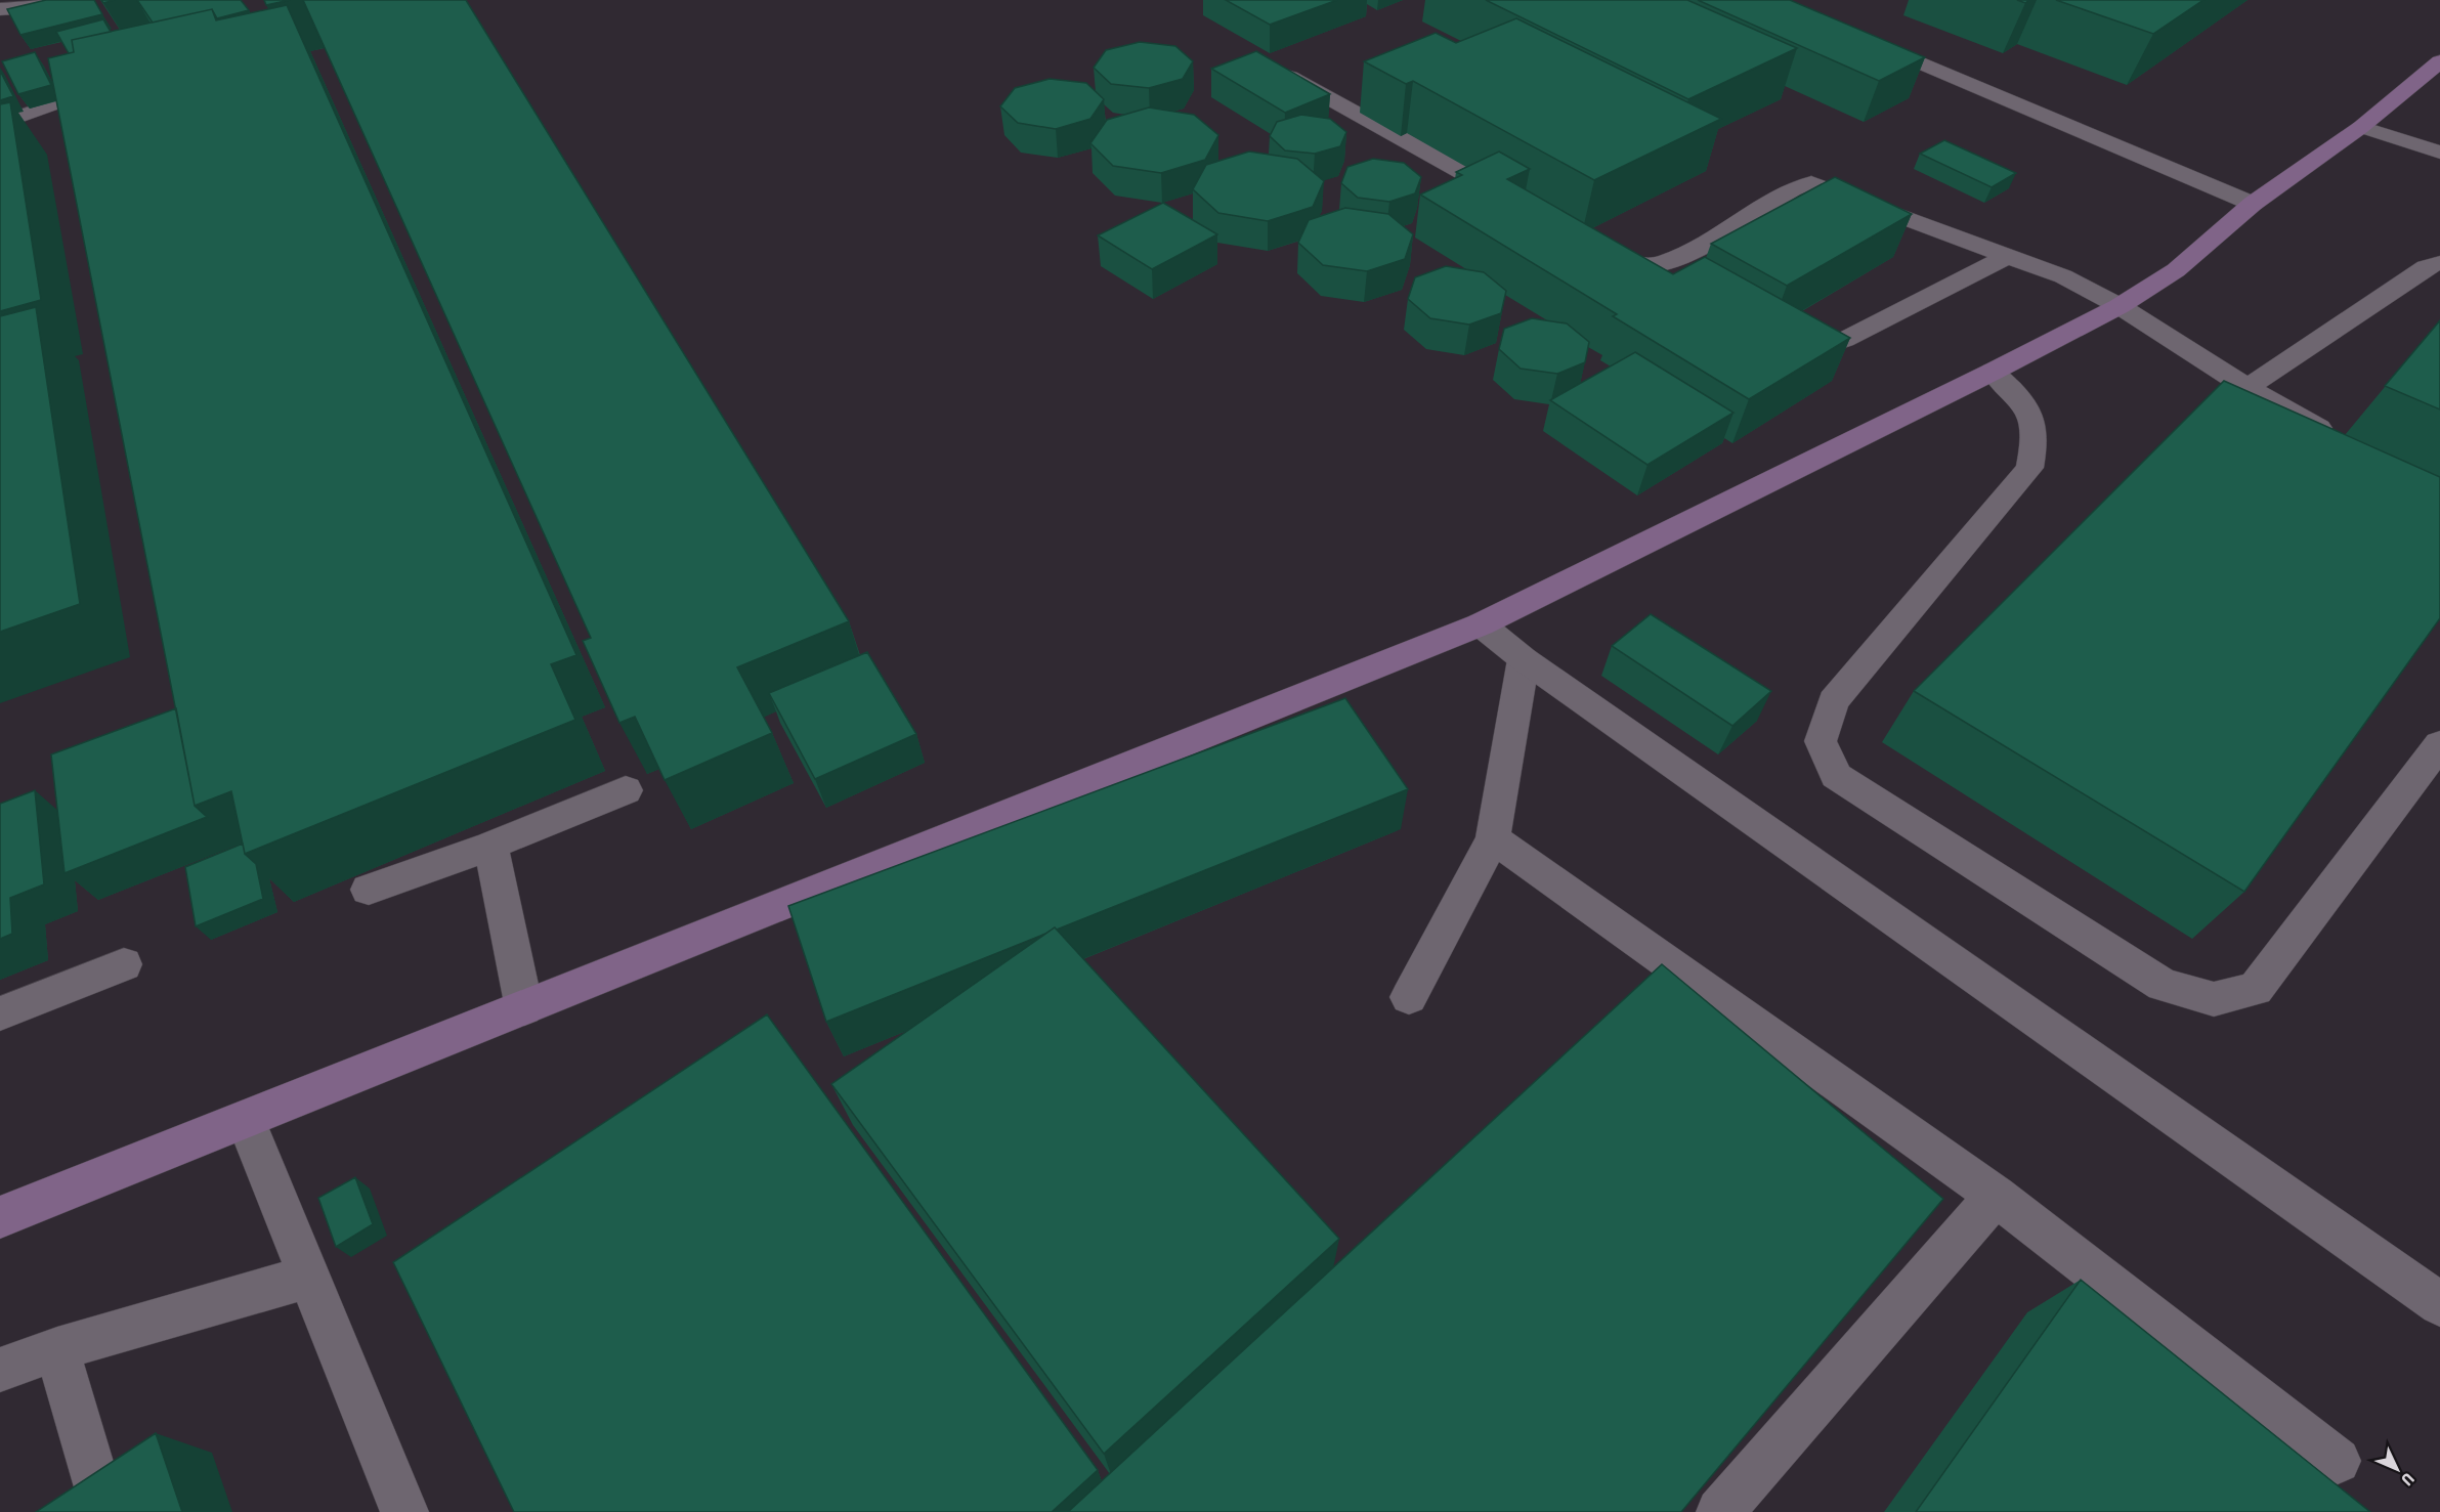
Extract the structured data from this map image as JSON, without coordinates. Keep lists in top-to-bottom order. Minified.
{"north":"bottom right"}
